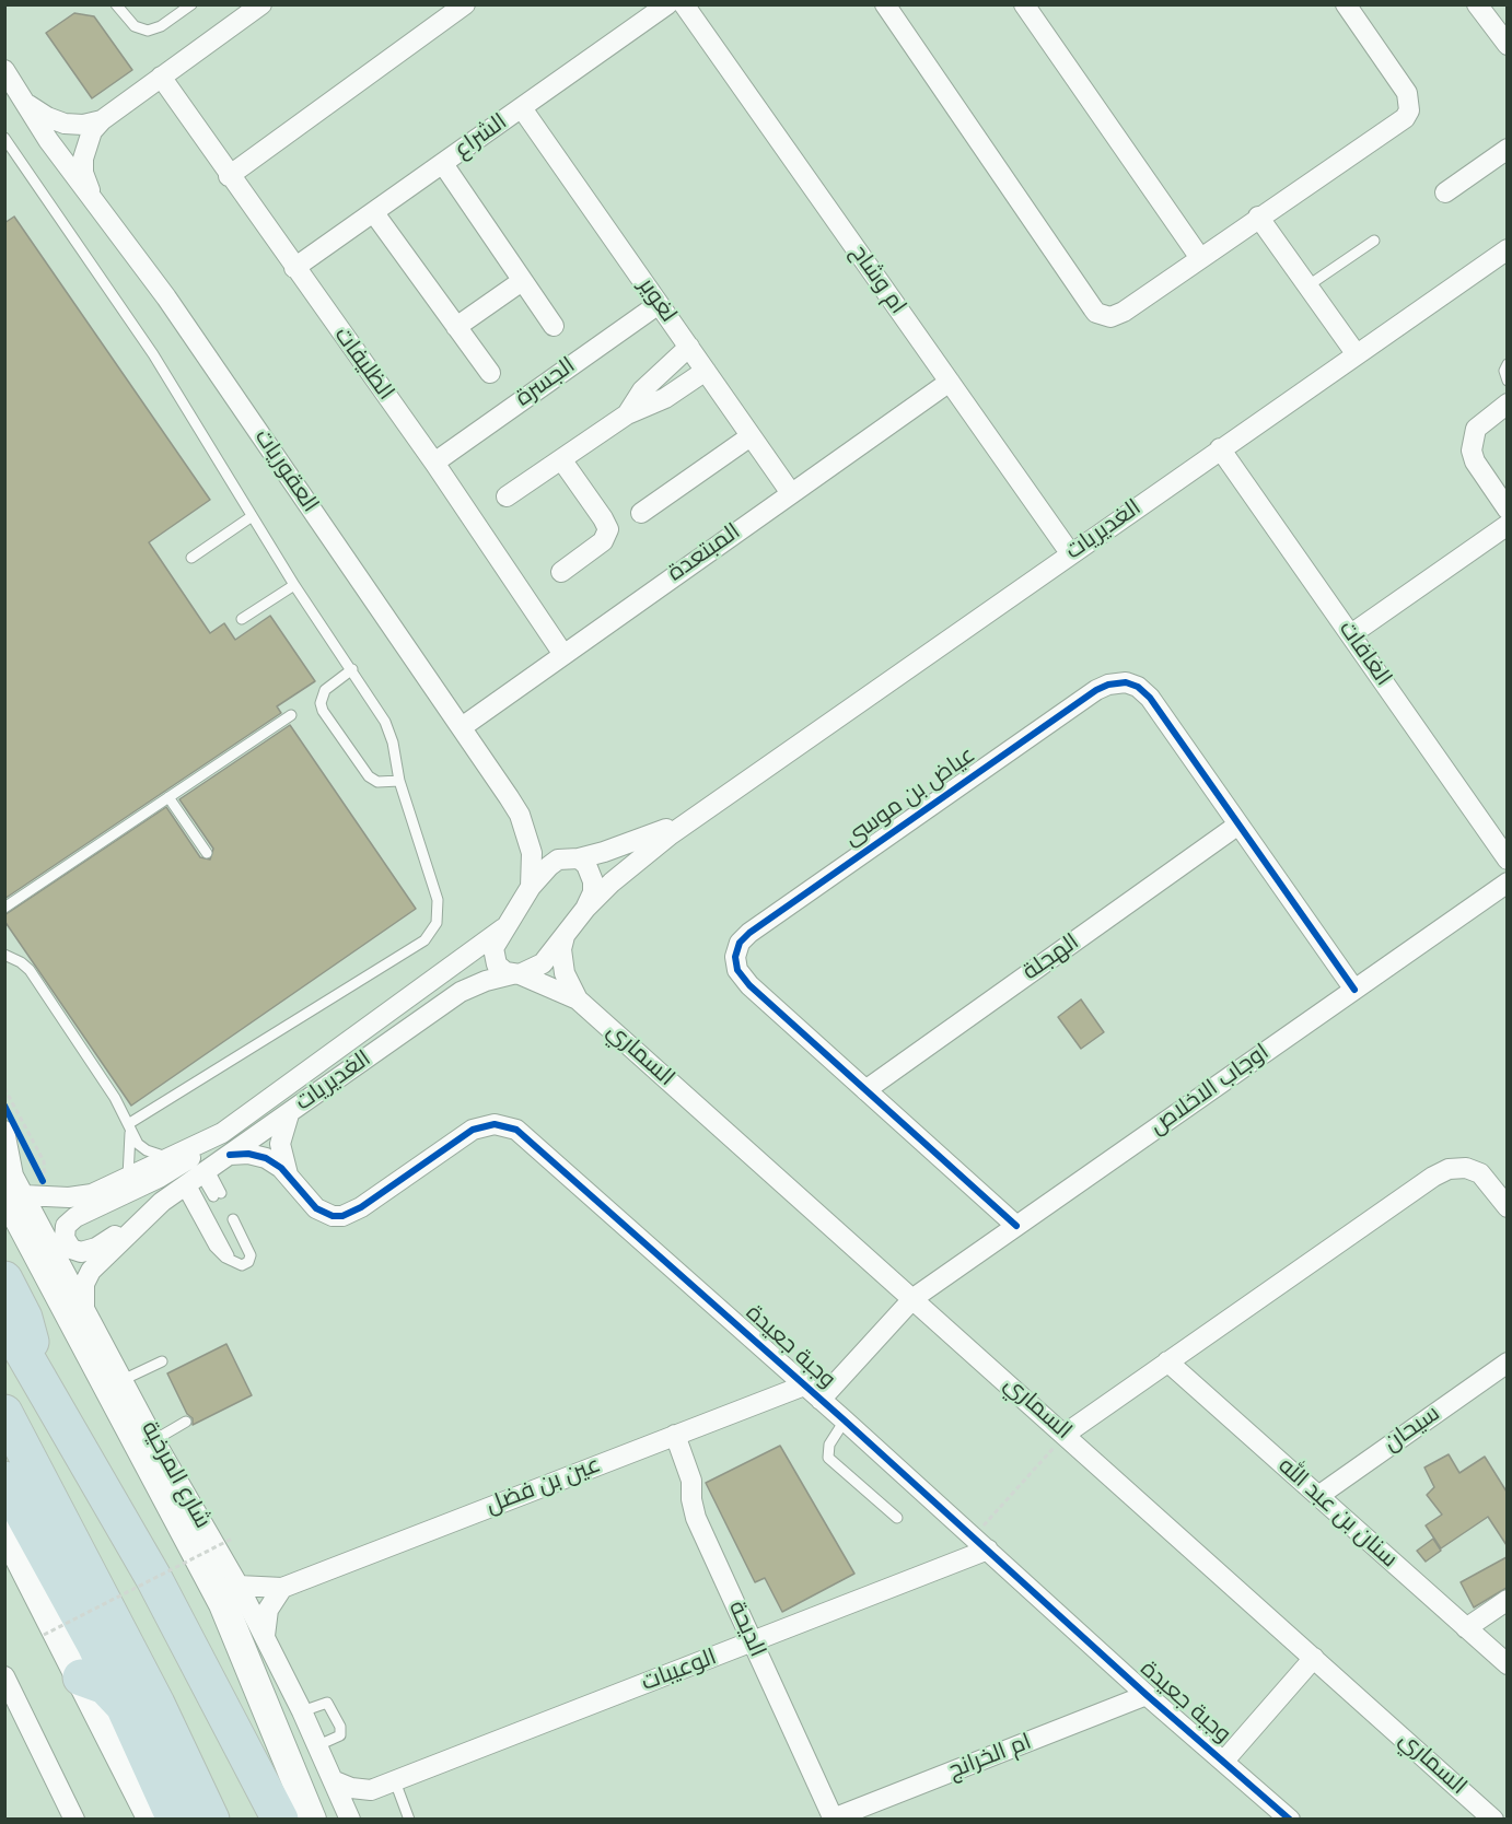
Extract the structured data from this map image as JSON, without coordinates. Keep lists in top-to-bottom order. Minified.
{"streets":{"main road":["شارع المرخية"],"street":["الشراع","ام وشاح","لغوير","الظليفات","الجسرة","العقوريات","الغديريات","المبتعدة","الغافات","عياض بن موسى","الهجلة","السماري","اوجاب الاخلاص","وجبة جعيدة","سيحان","عين بن فضل","سنان بن عبد الله","الديحة","الوعيبات","ام الخرانج"]},"crossings":[["الشراع","لغوير"],["الشراع","الظليفات"],["ام وشاح","الغديريات"],["ام وشاح","المبتعدة"],["لغوير","الجسرة"],["لغوير","المبتعدة"],["الظليفات","الجسرة"],["الظليفات","المبتعدة"],["العقوريات","الغديريات"],["العقوريات","المبتعدة"],["الغديريات","الغافات"],["الغديريات","السماري"],["الغديريات","وجبة جعيدة"],["الغديريات","شارع المرخية"],["عياض بن موسى","الهجلة"],["عياض بن موسى","اوجاب الاخلاص"],["السماري","اوجاب الاخلاص"],["اوجاب الاخلاص","وجبة جعيدة"],["وجبة جعيدة","عين بن فضل"],["وجبة جعيدة","الوعيبات"],["وجبة جعيدة","ام الخرانج"],["سيحان","سنان بن عبد الله"],["شارع المرخية","عين بن فضل"],["عين بن فضل","الديحة"],["الديحة","الوعيبات"],["الديحة","ام الخرانج"]]}
